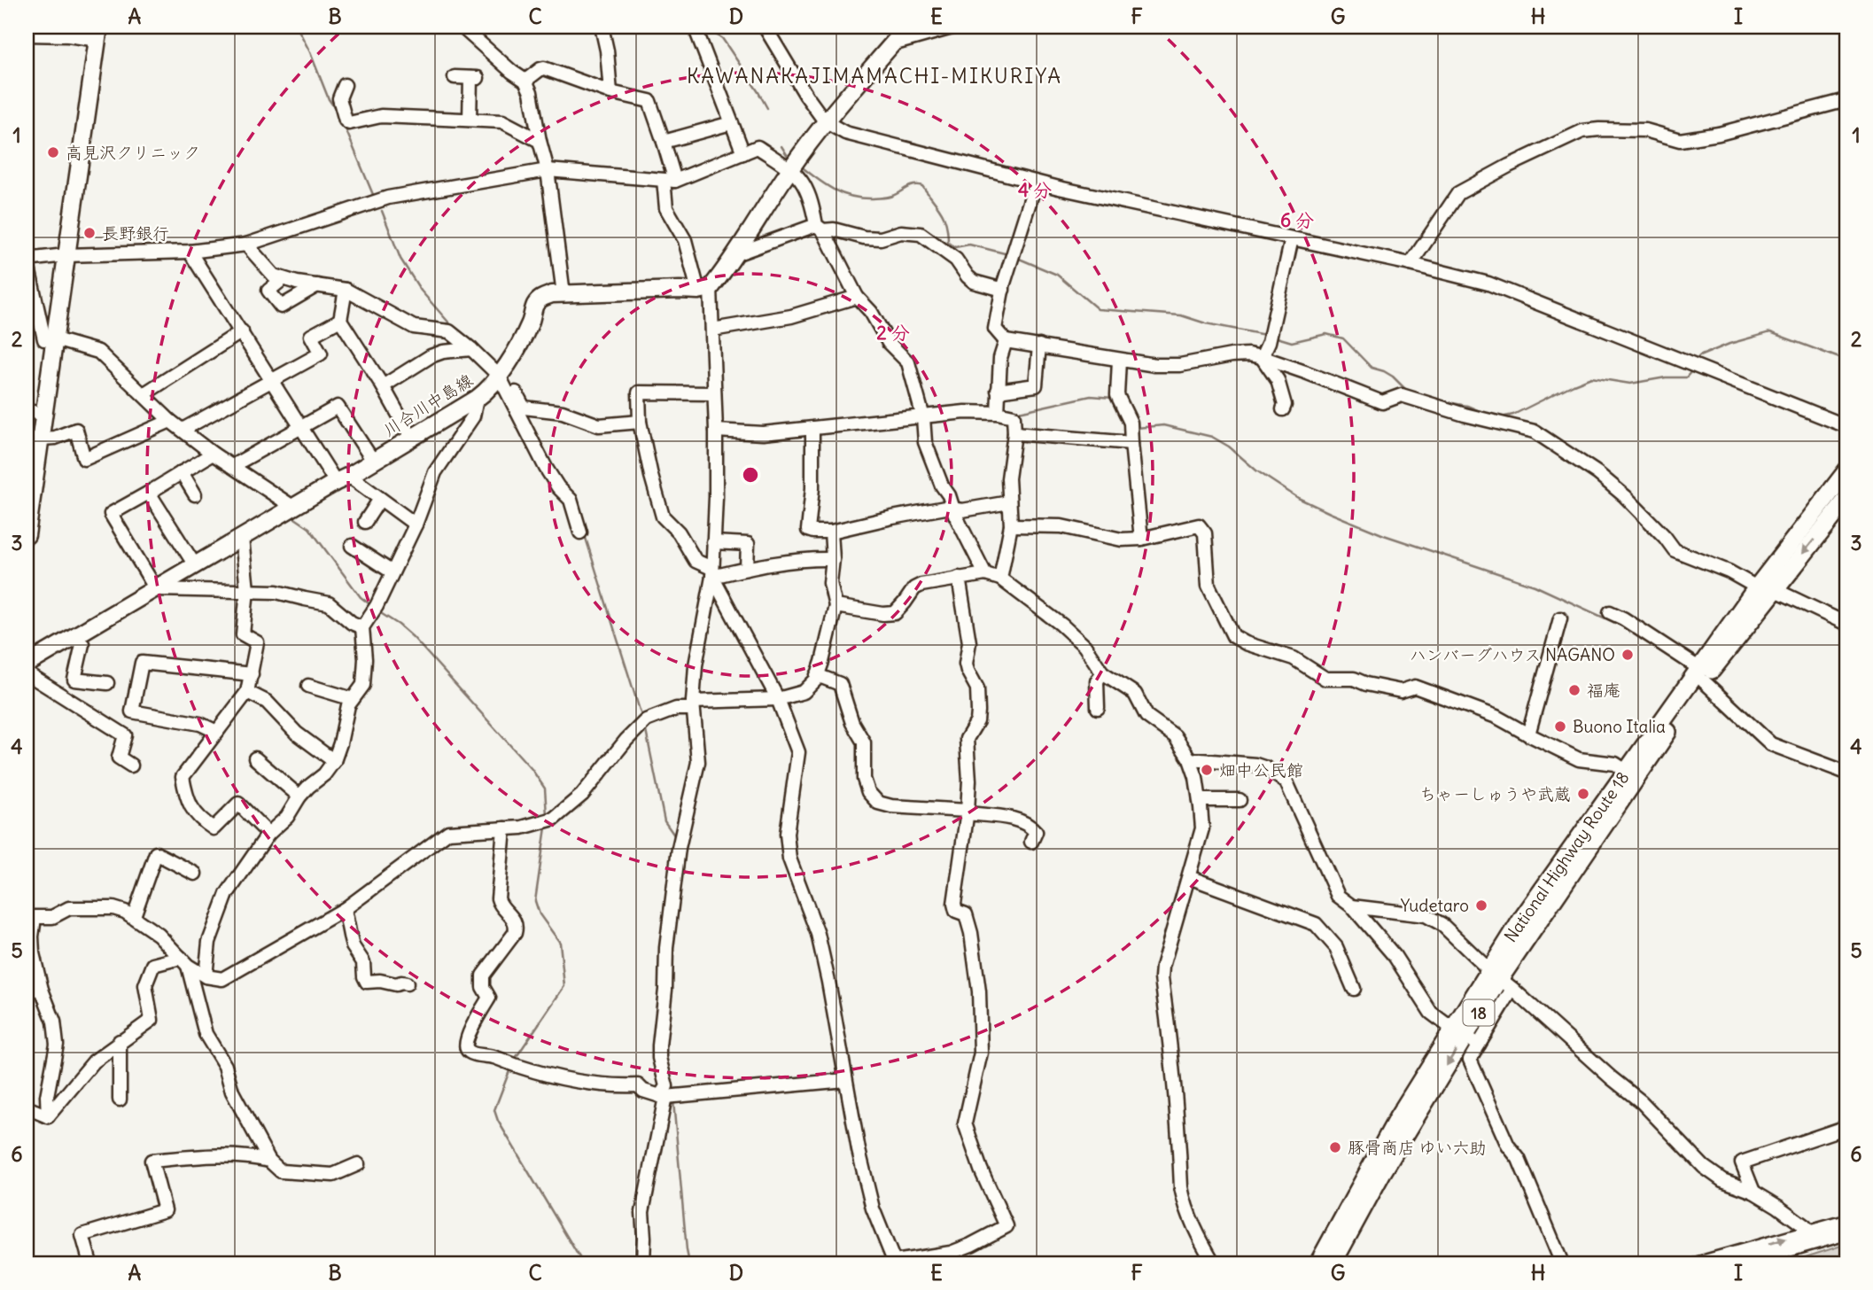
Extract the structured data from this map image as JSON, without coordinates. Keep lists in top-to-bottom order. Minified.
{"streets":{"highway":["National Highway Route 18","18"],"main road":["川合川中島線"]},"districts":["KAWANAKAJIMAMACHI-MIKURIYA"],"places":["高見沢クリニック","長野銀行","ハンバーグハウス NAGANO","福庵","Buono Italia","畑中公民館","ちゃーしゅうや武蔵","Yudetaro","豚骨商店 ゆい六助"],"grid":{"columns":["A","B","C","D","E","F","G","H","I"],"rows":["1","2","3","4","5","6"]},"rings":["4 分","6 分","2 分"]}
